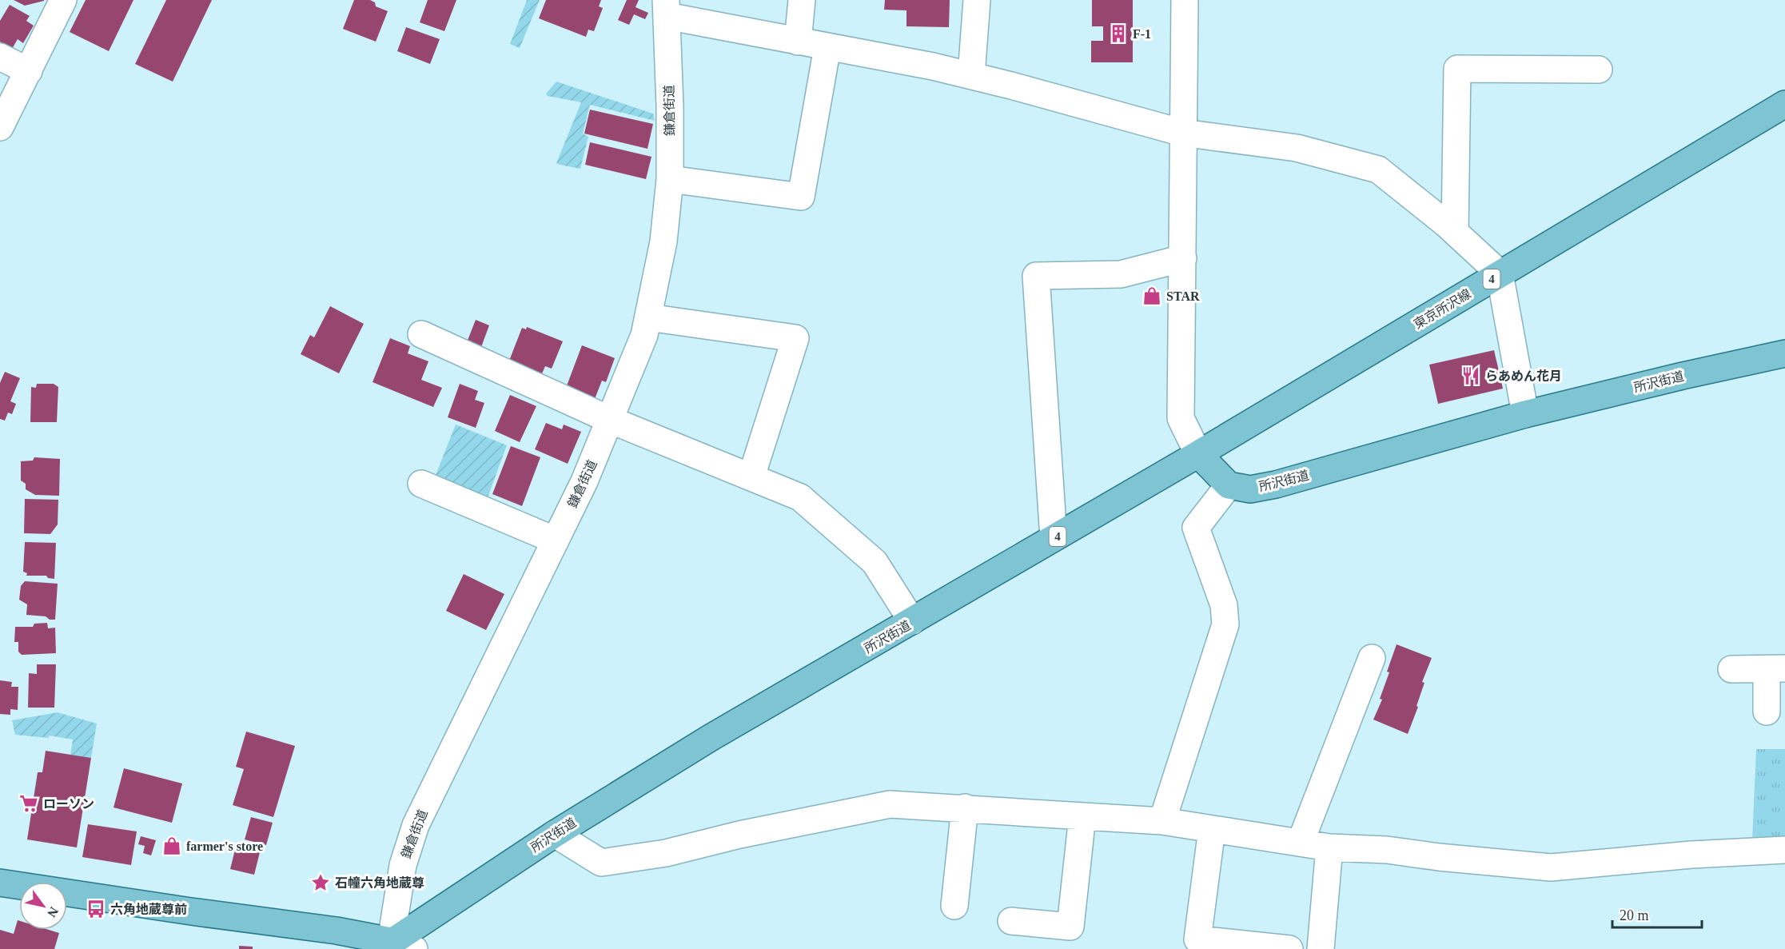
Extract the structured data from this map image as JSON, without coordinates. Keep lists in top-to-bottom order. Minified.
{"streets":{"main road":["4","東京所沢線","所沢街道"],"street":["鎌倉街道"]},"crossings":[["鎌倉街道","所沢街道"],["東京所沢線","所沢街道"]],"places":{"building":["F-1"],"shop":["STAR","farmer's store"],"restaurant":["らあめん花月"],"supermarket":["ローソン"],"place":["石幢六角地蔵尊"],"bus stop":["六角地蔵尊前"]},"scale_bar":"20 m","north":"bottom right"}
